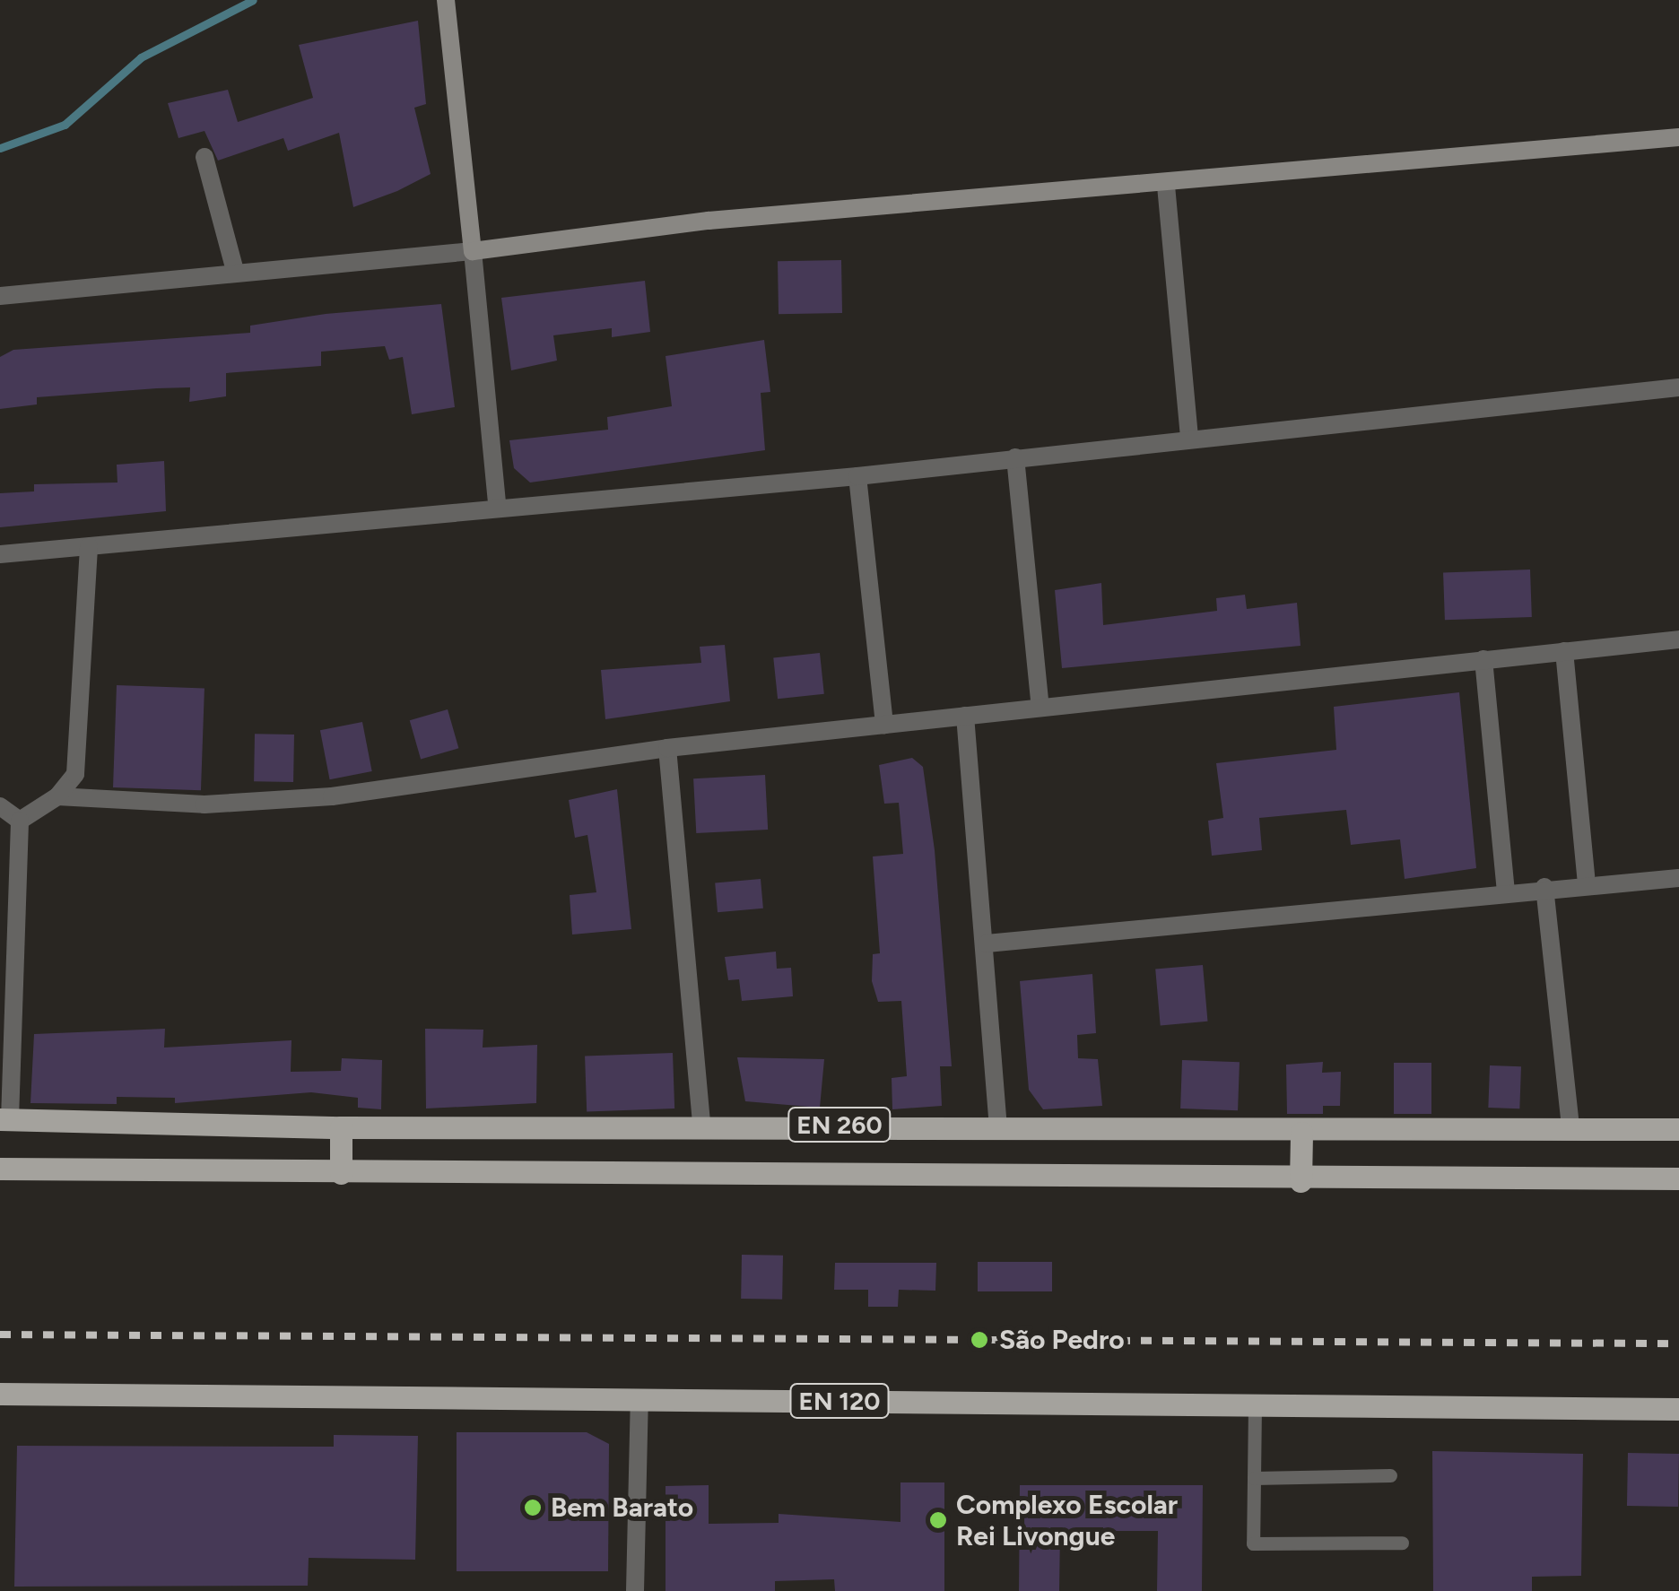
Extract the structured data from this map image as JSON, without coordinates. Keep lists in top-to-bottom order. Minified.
{"streets":{"main road":["EN 260","EN 120"]},"places":["São Pedro","Bem Barato","Complexo Escolar Rei Livongue"]}
